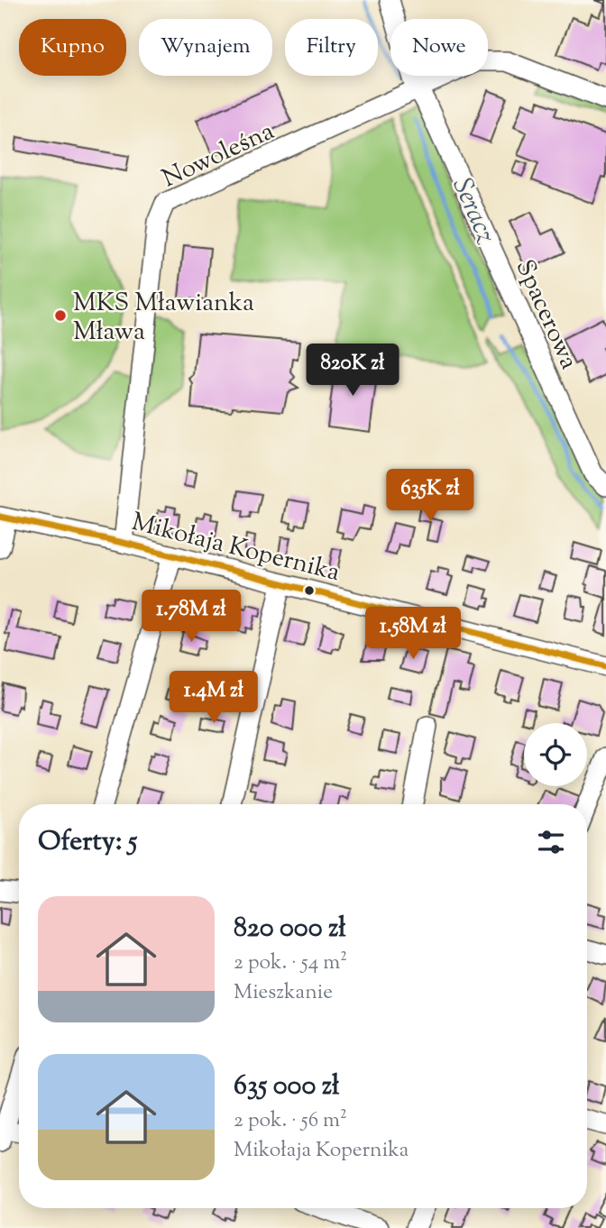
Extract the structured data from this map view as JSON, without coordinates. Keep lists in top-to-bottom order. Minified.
{"streets":{"street":["Nowoleśna","Spacerowa","Mikołaja Kopernika"]},"crossings":[["Nowoleśna","Spacerowa"],["Nowoleśna","Mikołaja Kopernika"]],"water":["Seracz"],"places":["MKS Mławianka Mława"],"page":{"chip":["Kupno","Wynajem","Filtry","Nowe"],"price":["820K zł","635K zł","1.78M zł","1.58M zł","1.4M zł"],"heading":"Oferty: 5","list":[{"name":"820 000 zł","note":"2 pok. · 54 m² · Mieszkanie"},{"name":"635 000 zł","note":"2 pok. · 56 m² · Mikołaja Kopernika"}]}}
